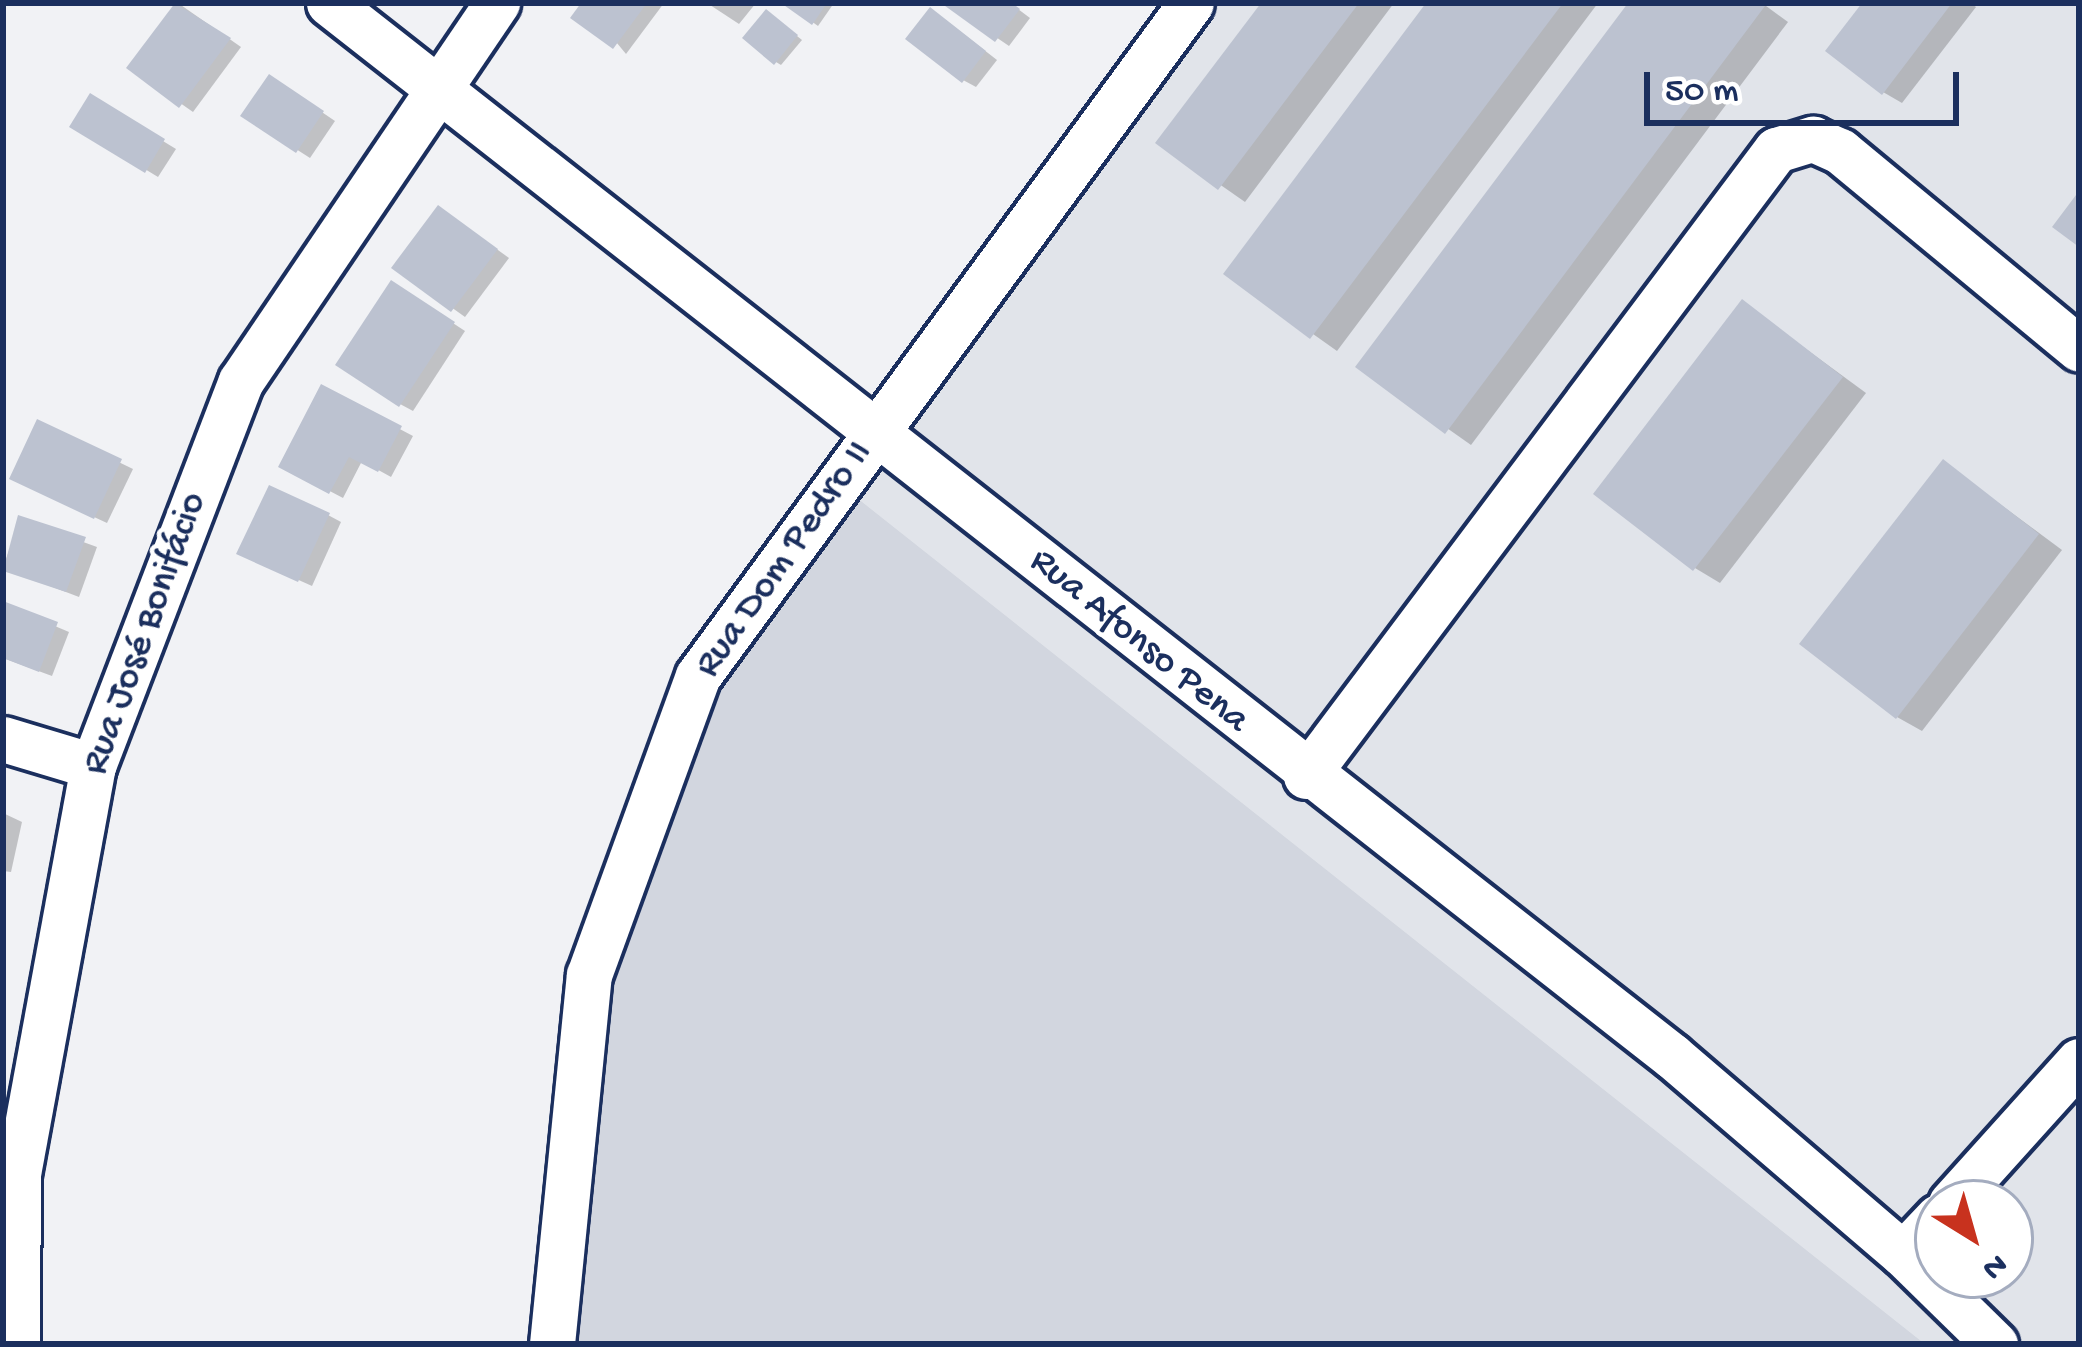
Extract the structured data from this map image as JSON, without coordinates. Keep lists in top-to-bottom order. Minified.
{"streets":{"street":["Rua Dom Pedro II","Rua José Bonifácio","Rua Afonso Pena"]},"crossings":[["Rua Dom Pedro II","Rua Afonso Pena"],["Rua José Bonifácio","Rua Afonso Pena"]],"scale_bar":"50 m","north":"bottom right"}
